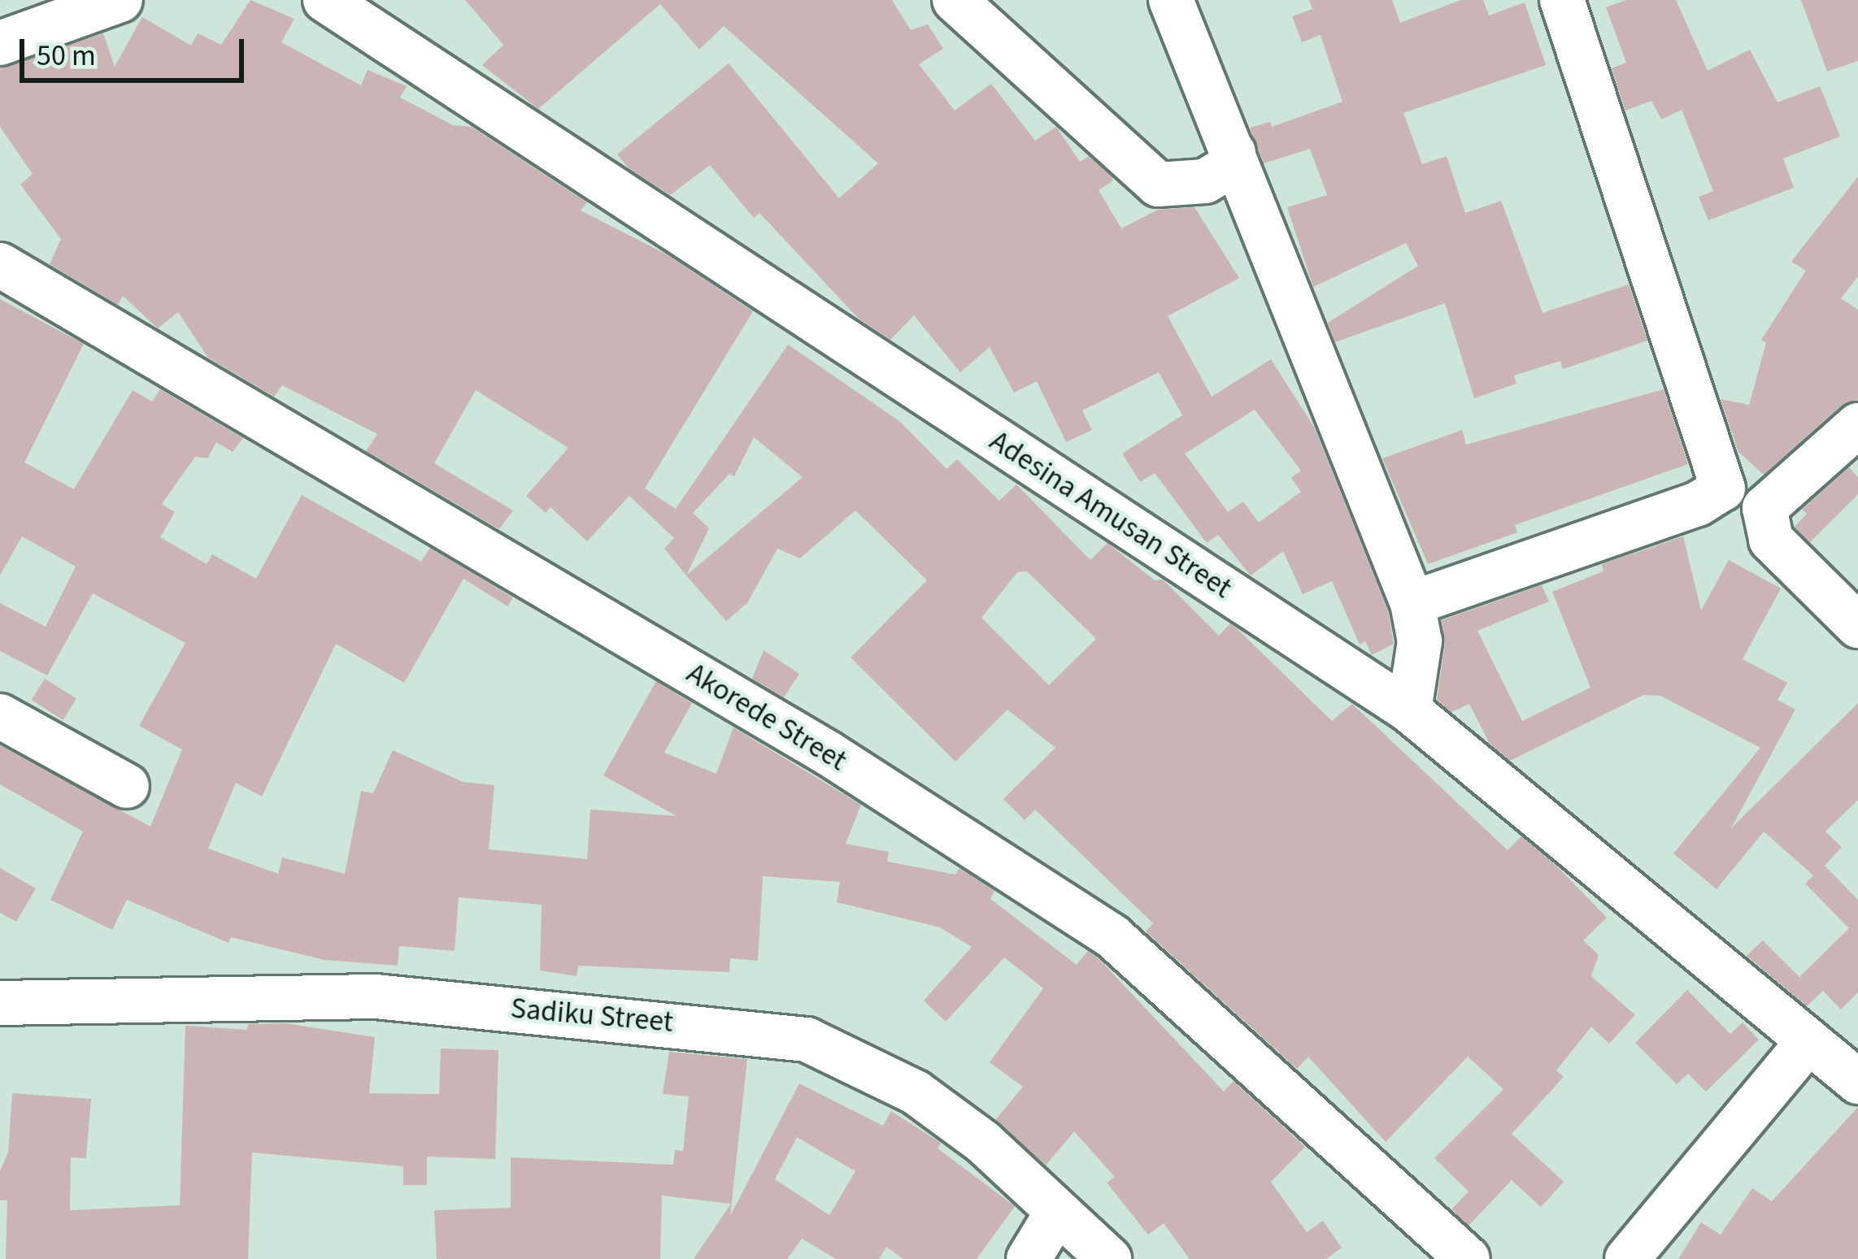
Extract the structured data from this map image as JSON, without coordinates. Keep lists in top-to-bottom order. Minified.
{"streets":{"street":["Adesina Amusan Street","Akorede Street","Sadiku Street"]},"scale_bar":"50 m"}
